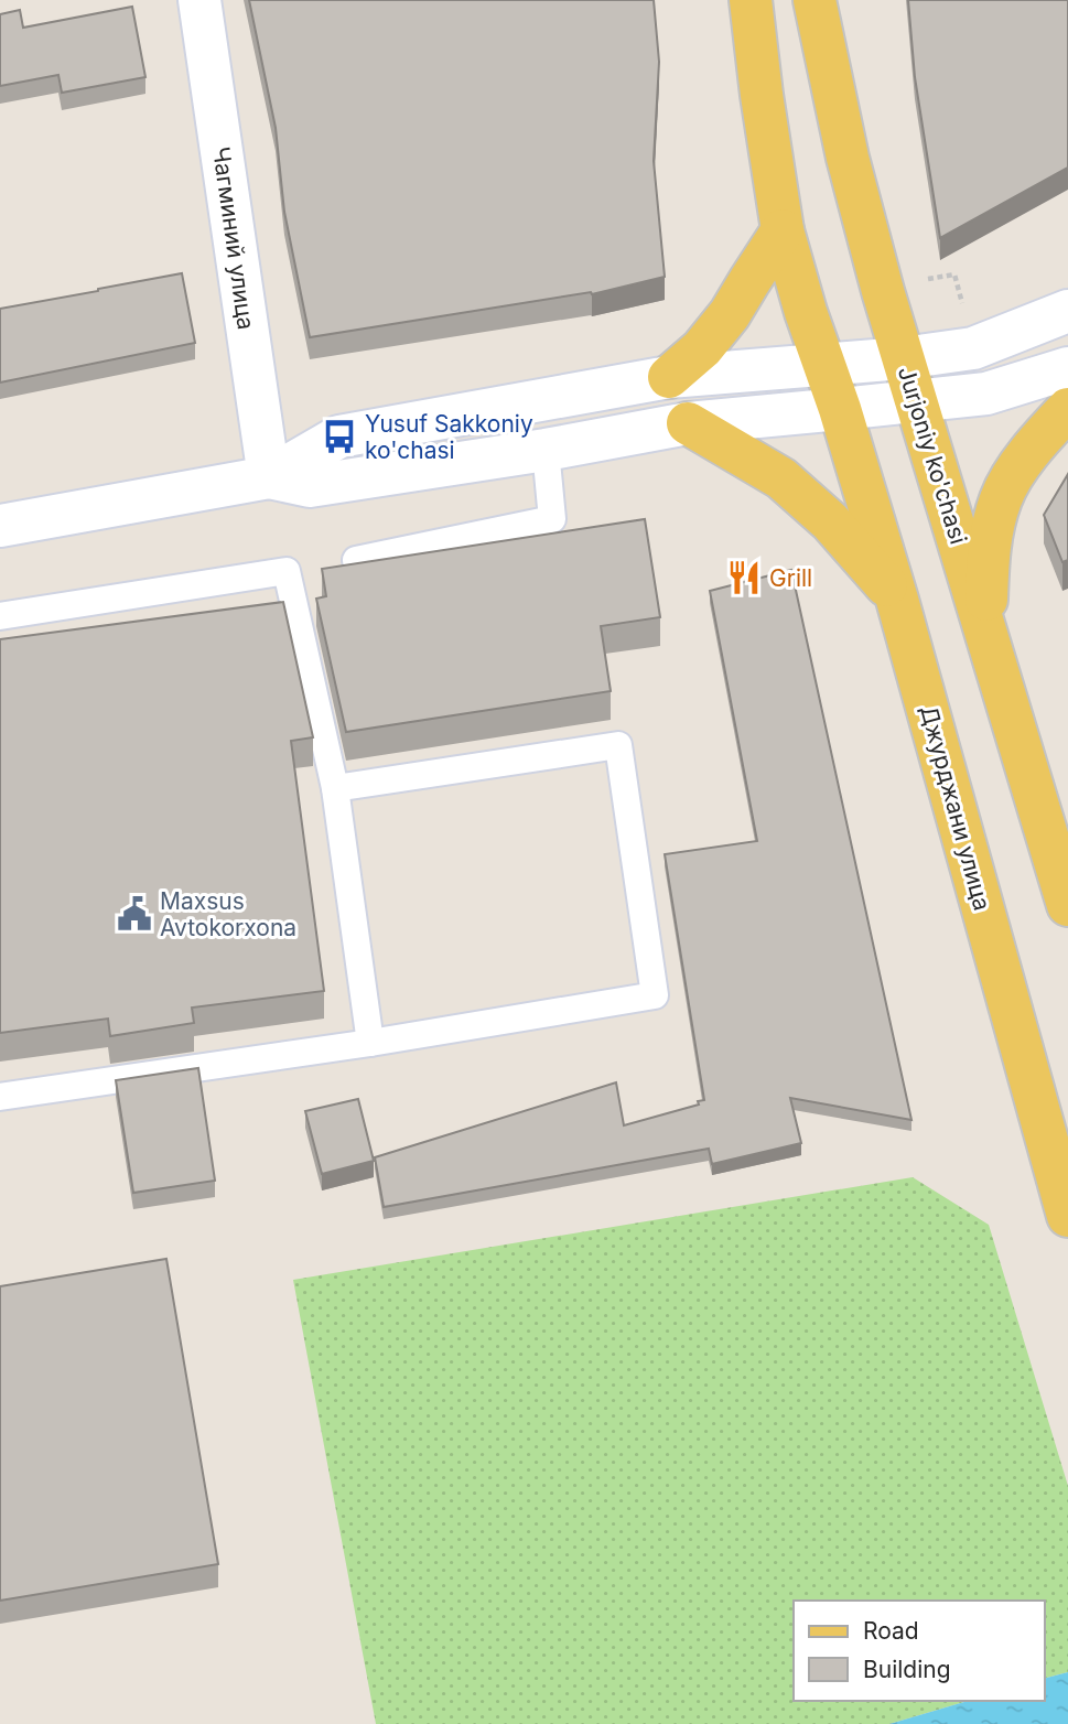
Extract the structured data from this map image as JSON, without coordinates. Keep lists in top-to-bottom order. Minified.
{"streets":{"main road":["Чагминий улица","Jurjoniy ko'chasi","Джурджани улица"]},"places":{"bus stop":["Yusuf Sakkoniy ko'chasi"],"restaurant":["Grill"],"public building":["Maxsus Avtokorxona"]},"legend":["Road","Building"]}
